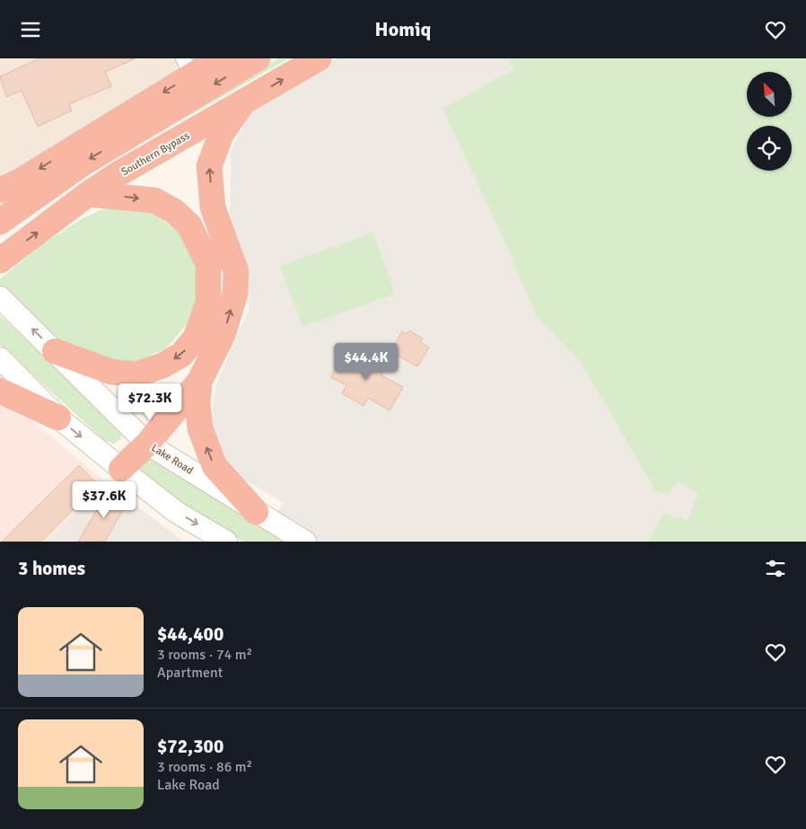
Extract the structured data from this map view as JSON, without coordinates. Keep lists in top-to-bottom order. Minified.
{"streets":{"highway":["Southern Bypass"],"main road":["Lake Road"]},"north":"top left","page":{"header":"Homiq","price":["$44.4K","$72.3K","$37.6K"],"heading":"3 homes","list":[{"name":"$44,400","note":"3 rooms · 74 m² · Apartment"},{"name":"$72,300","note":"3 rooms · 86 m² · Lake Road"}]}}
